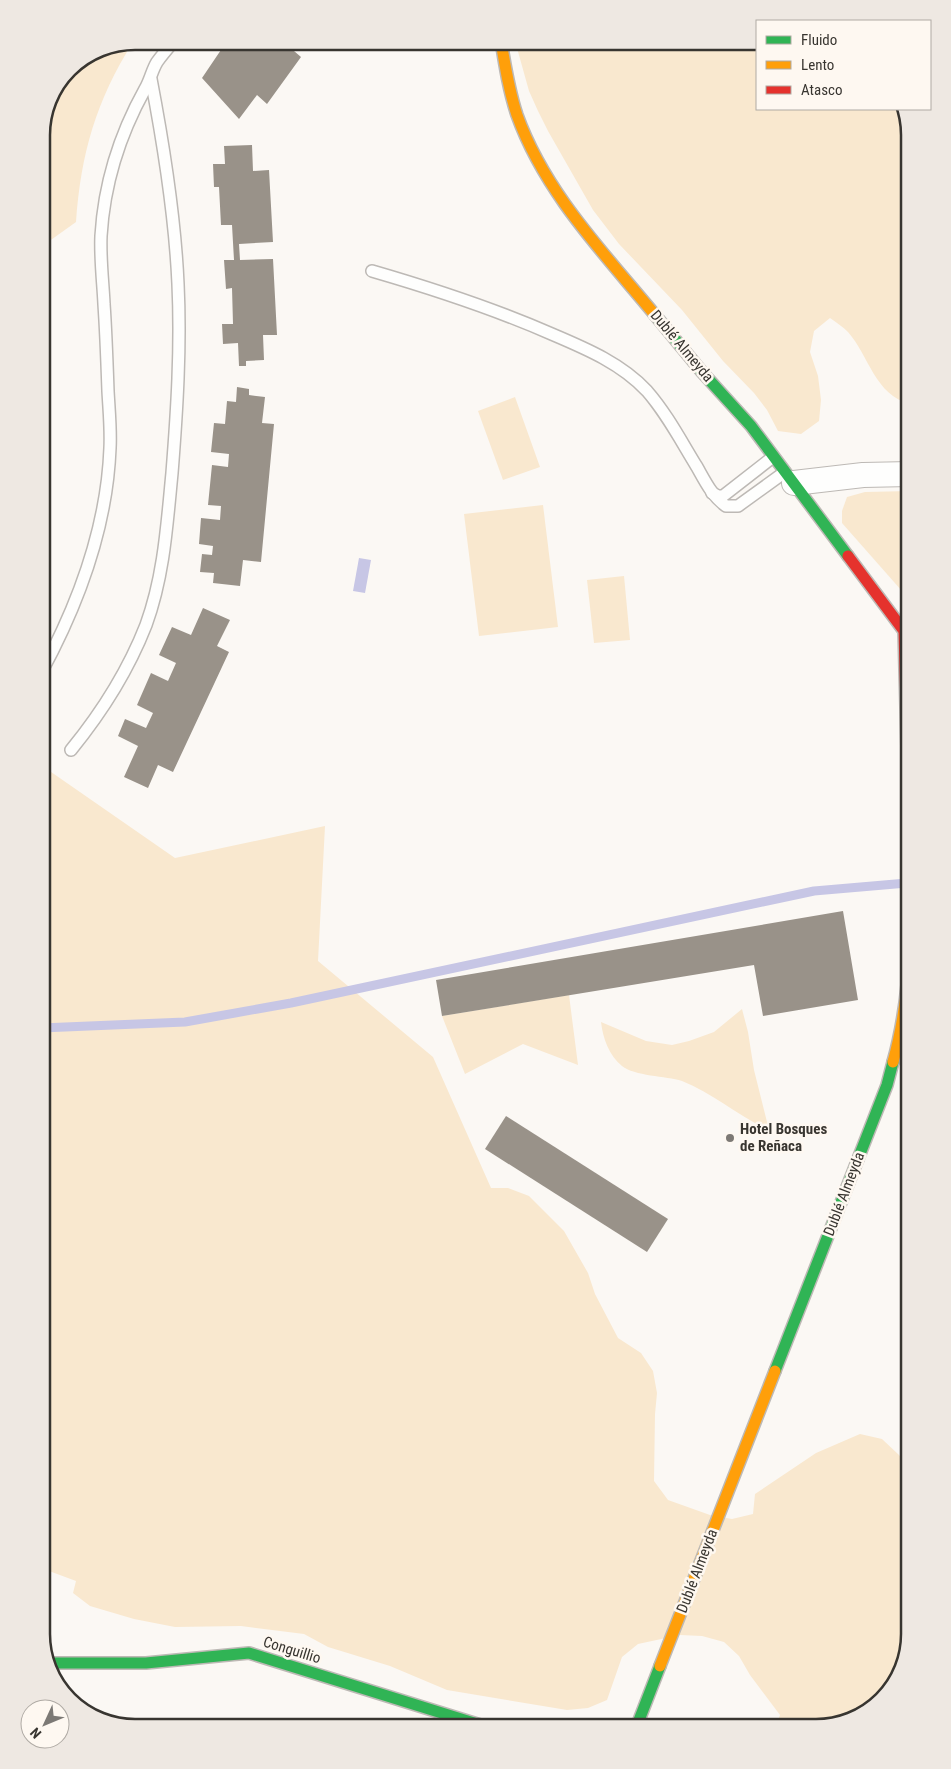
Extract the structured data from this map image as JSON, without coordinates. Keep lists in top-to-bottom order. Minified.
{"streets":{"street":["Dublé Almeyda","Conguillio"]},"places":["Hotel Bosques de Reñaca"],"legend":["Fluido","Lento","Atasco"],"north":"bottom left"}
